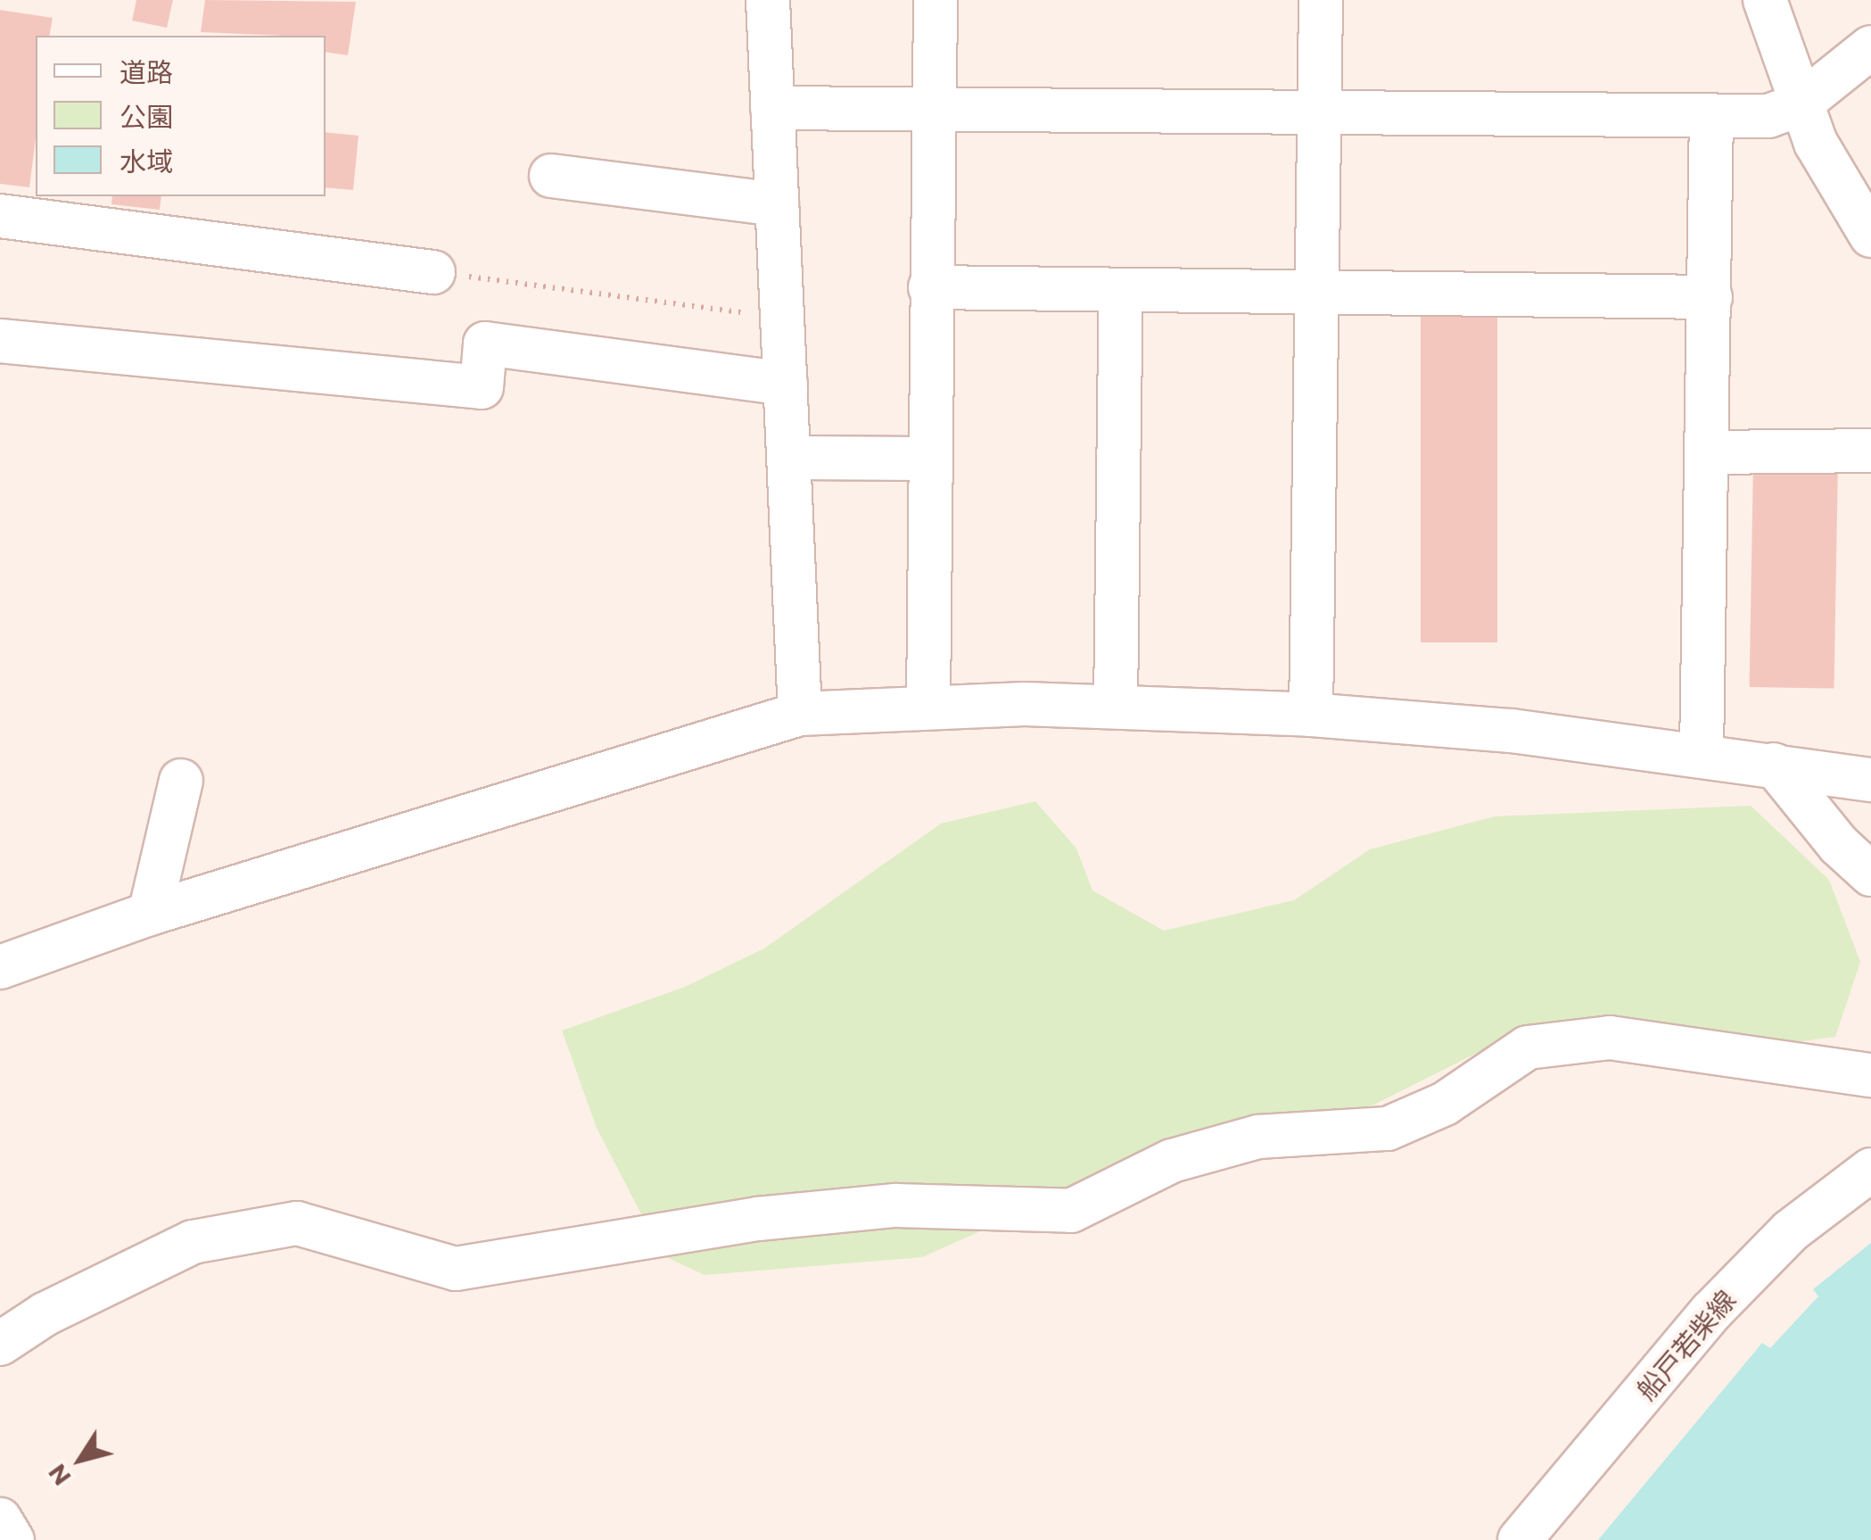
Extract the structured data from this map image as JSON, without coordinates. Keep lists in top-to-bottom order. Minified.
{"streets":{"street":["船戸若柴線"]},"legend":["道路","公園","水域"],"north":"bottom left"}
